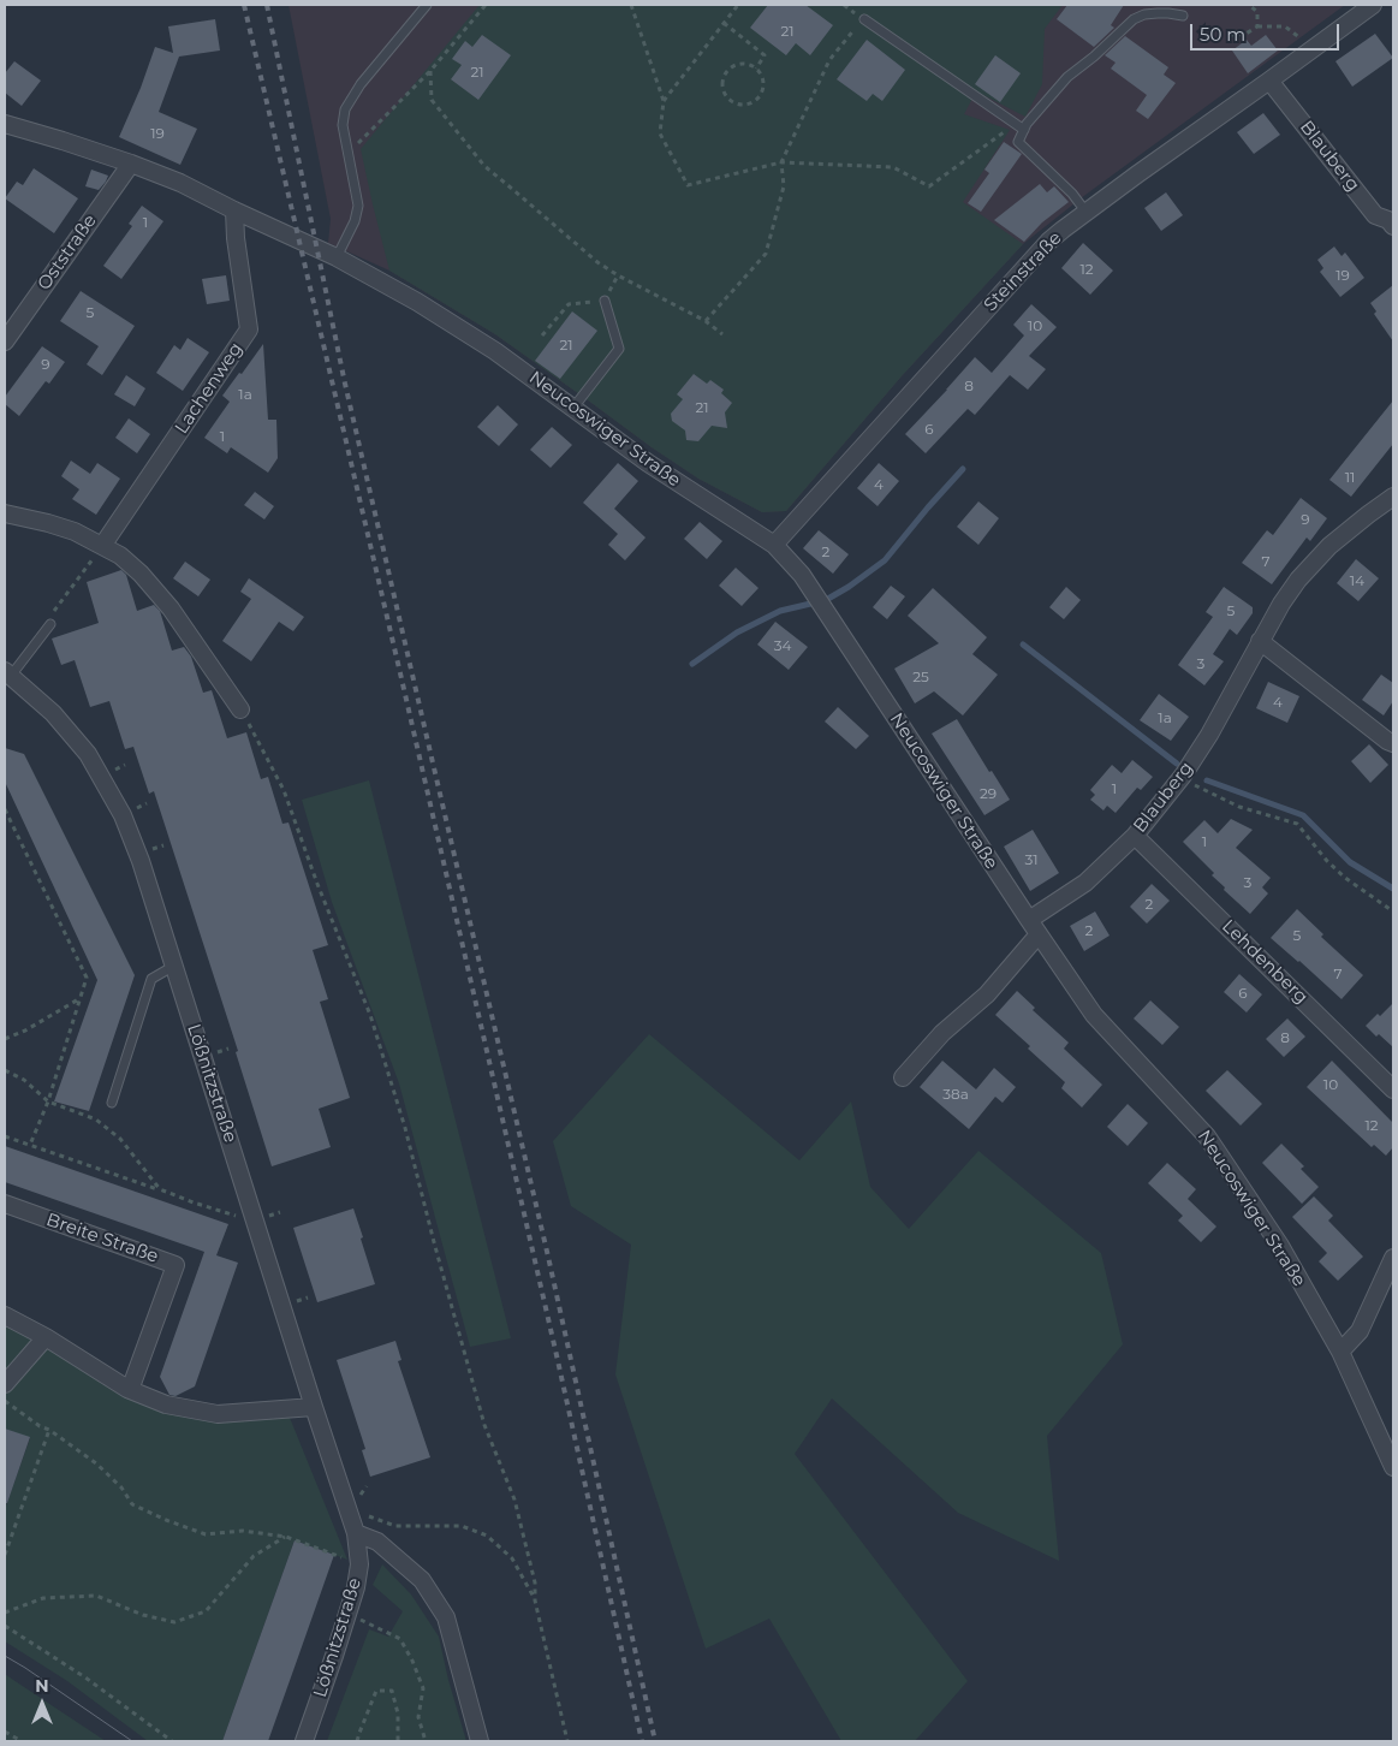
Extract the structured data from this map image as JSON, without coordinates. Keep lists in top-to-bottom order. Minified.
{"streets":{"street":["Blauberg","Oststraße","Steinstraße","Lachenweg","Neucoswiger Straße","Lehdenberg","Lößnitzstraße","Breite Straße"]},"crossings":[["Blauberg","Steinstraße"],["Blauberg","Neucoswiger Straße"],["Blauberg","Lehdenberg"],["Oststraße","Neucoswiger Straße"],["Steinstraße","Neucoswiger Straße"],["Lachenweg","Neucoswiger Straße"]],"house_numbers":["21","21","19","1","12","19","5","10","21","9","8","1a","21","6","1","11","4","9","2","7","14","5","34","3","25","4","1a","1","29","1","31","3","2","2","5","7","6","8","10","38a","12"],"scale_bar":"50 m","north":"top"}
